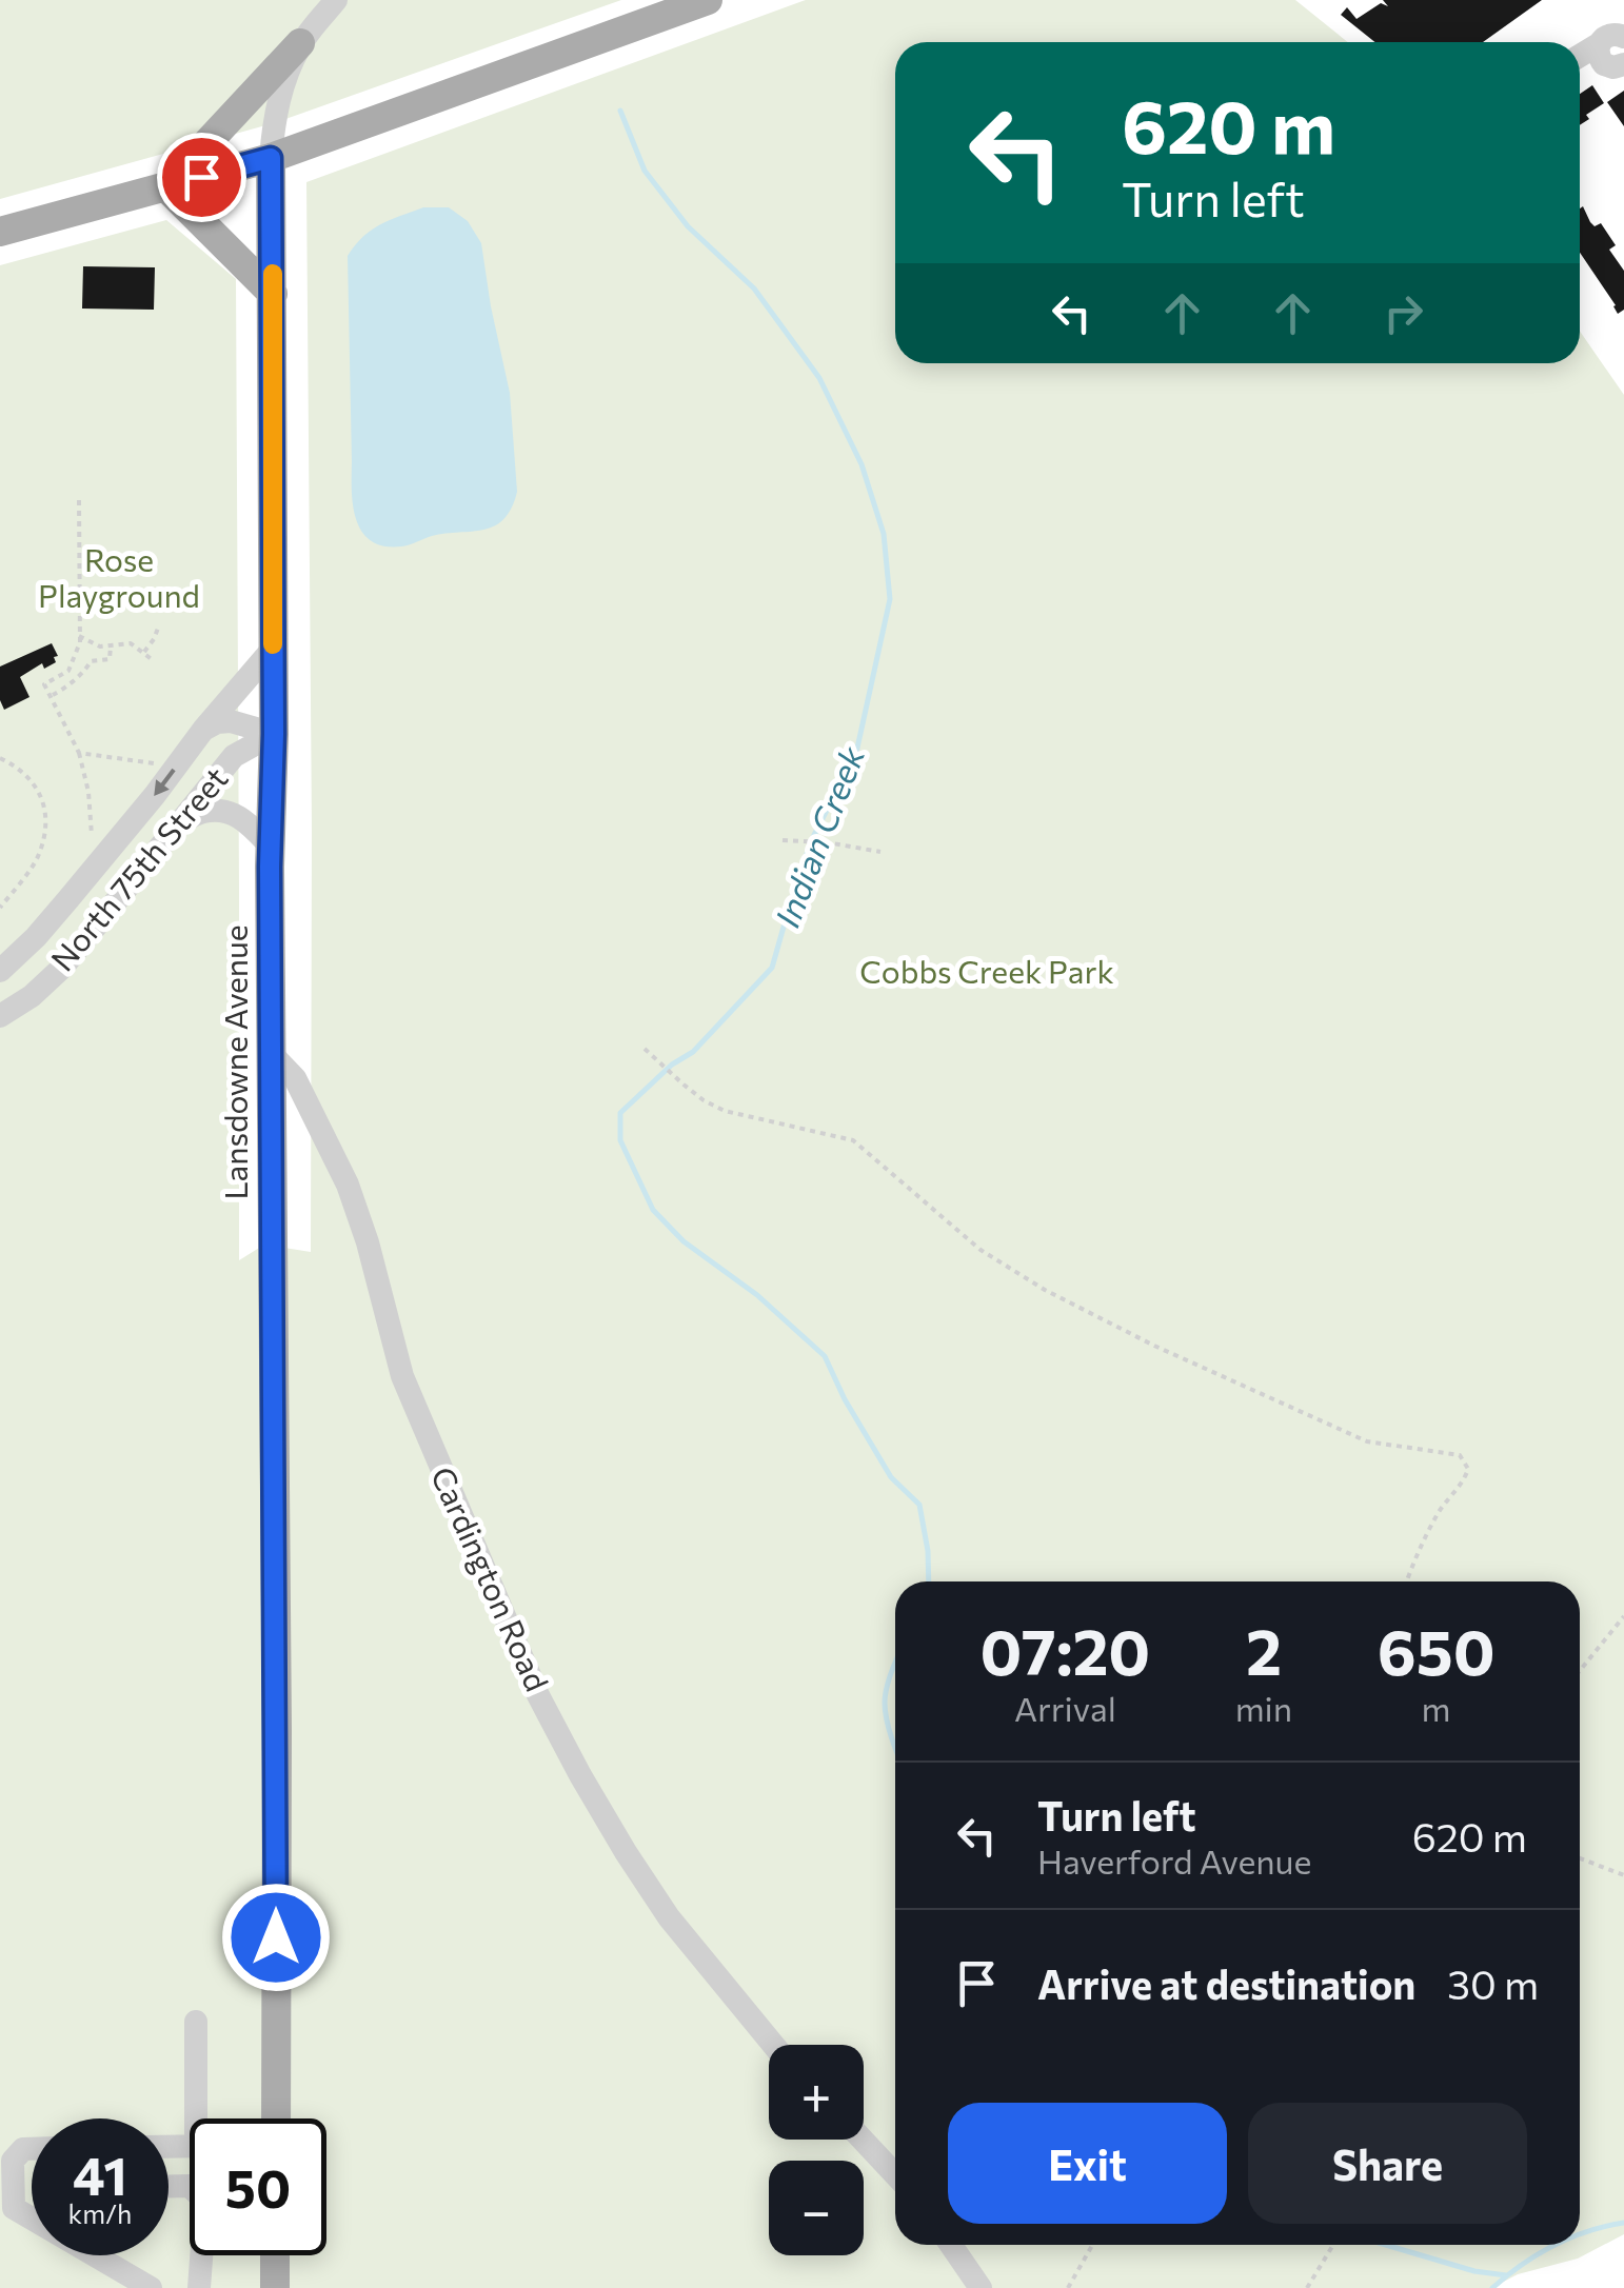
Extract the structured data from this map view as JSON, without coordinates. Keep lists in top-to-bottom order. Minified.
{"streets":{"main road":["Lansdowne Avenue"],"street":["North 75th Street","Cardington Road"]},"crossings":[["North 75th Street","Lansdowne Avenue"],["Lansdowne Avenue","Cardington Road"]],"water":["Indian Creek"],"parks":["Rose Playground","Cobbs Creek Park"],"page":{"turn":["620 m","Turn left"],"eta":["07:20","Arrival","2","min","650","m"],"list":[{"name":"Turn left","note":"Haverford Avenue","value":"620 m"},{"name":"Arrive at destination","value":"30 m"}],"map_buttons":["+","−"],"buttons":["Exit","Share"],"speed":"41 km/h","limit":"50"}}
